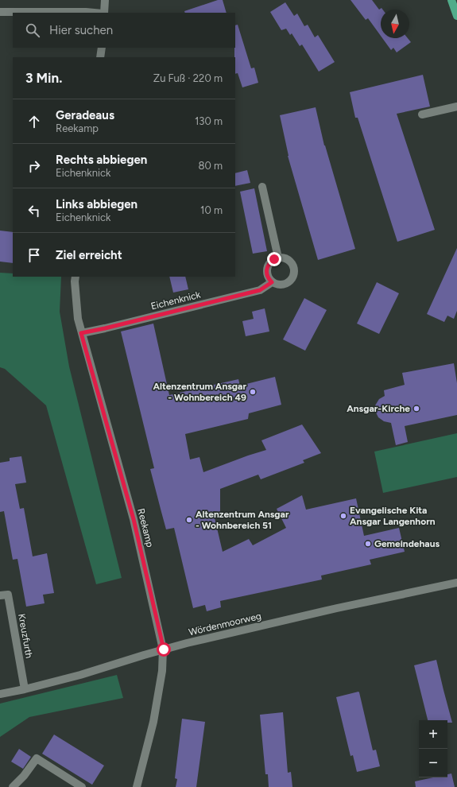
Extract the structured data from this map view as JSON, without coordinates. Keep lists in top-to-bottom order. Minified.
{"streets":{"street":["Eichenknick","Reekamp","Wördenmoorweg","Kreuzfurth"]},"crossings":[["Eichenknick","Reekamp"],["Reekamp","Wördenmoorweg"],["Wördenmoorweg","Kreuzfurth"]],"places":["Altenzentrum Ansgar - Wohnbereich 49","Ansgar-Kirche","Evangelische Kita Ansgar Langenhorn","Altenzentrum Ansgar - Wohnbereich 51","Gemeindehaus"],"north":"bottom","page":{"search":"Hier suchen","heading":["3 Min.","Zu Fuß · 220 m"],"list":[["Geradeaus","Reekamp","130 m"],["Rechts abbiegen","Eichenknick","80 m"],["Links abbiegen","Eichenknick","10 m"],"Ziel erreicht"],"map_buttons":["+","−"]}}
